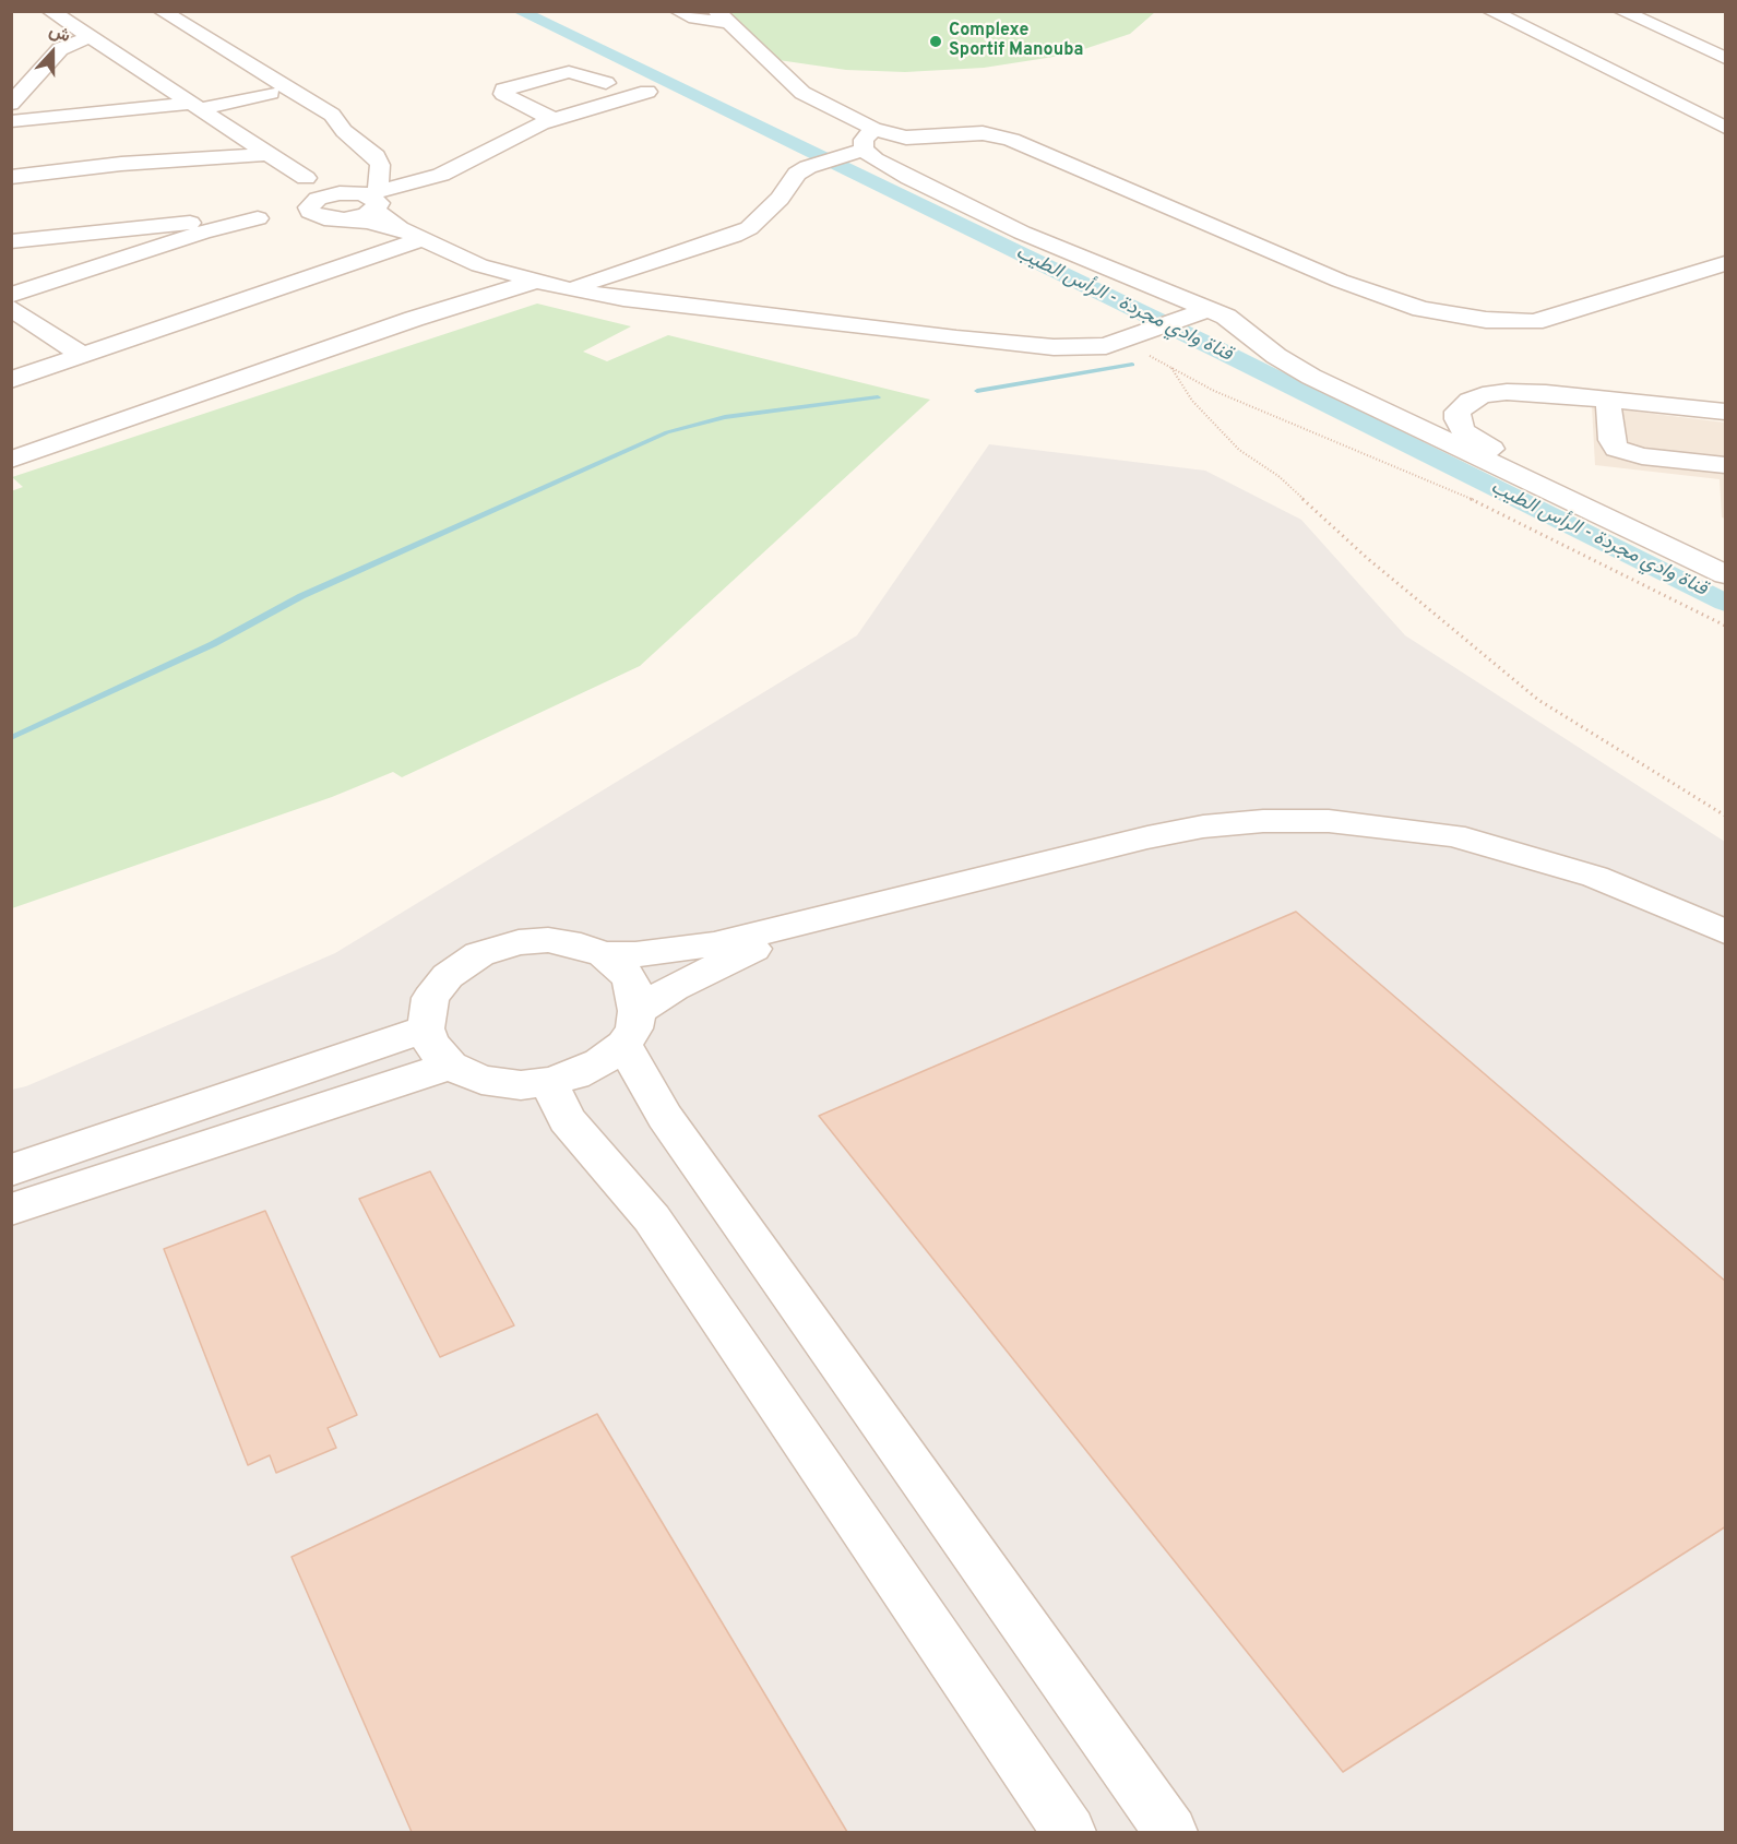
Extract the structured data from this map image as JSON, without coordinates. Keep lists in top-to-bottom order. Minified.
{"water":["قناة وادي مجردة - الرأس الطيب"],"places":["Complexe Sportif Manouba"],"north":"top"}
